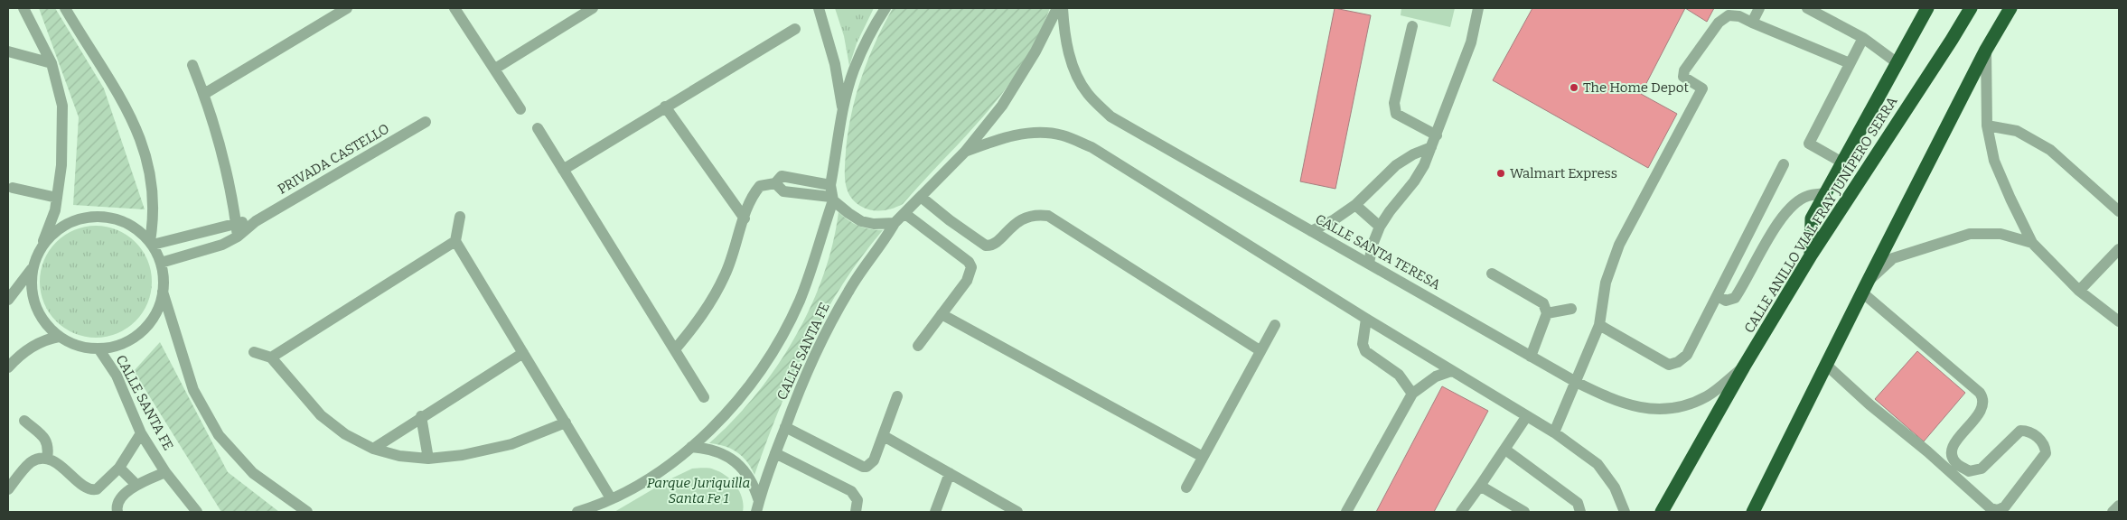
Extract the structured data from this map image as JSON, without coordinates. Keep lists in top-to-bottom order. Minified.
{"streets":{"highway":["CALLE ANILLO VIAL FRAY JUNÍPERO SERRA"],"street":["PRIVADA CASTELLO","CALLE SANTA TERESA","CALLE SANTA FE"]},"crossings":[["PRIVADA CASTELLO","CALLE SANTA FE"],["CALLE ANILLO VIAL FRAY JUNÍPERO SERRA","CALLE SANTA TERESA"]],"parks":["Parque Juriquilla Santa Fe 1"],"places":["The Home Depot","Walmart Express"]}
